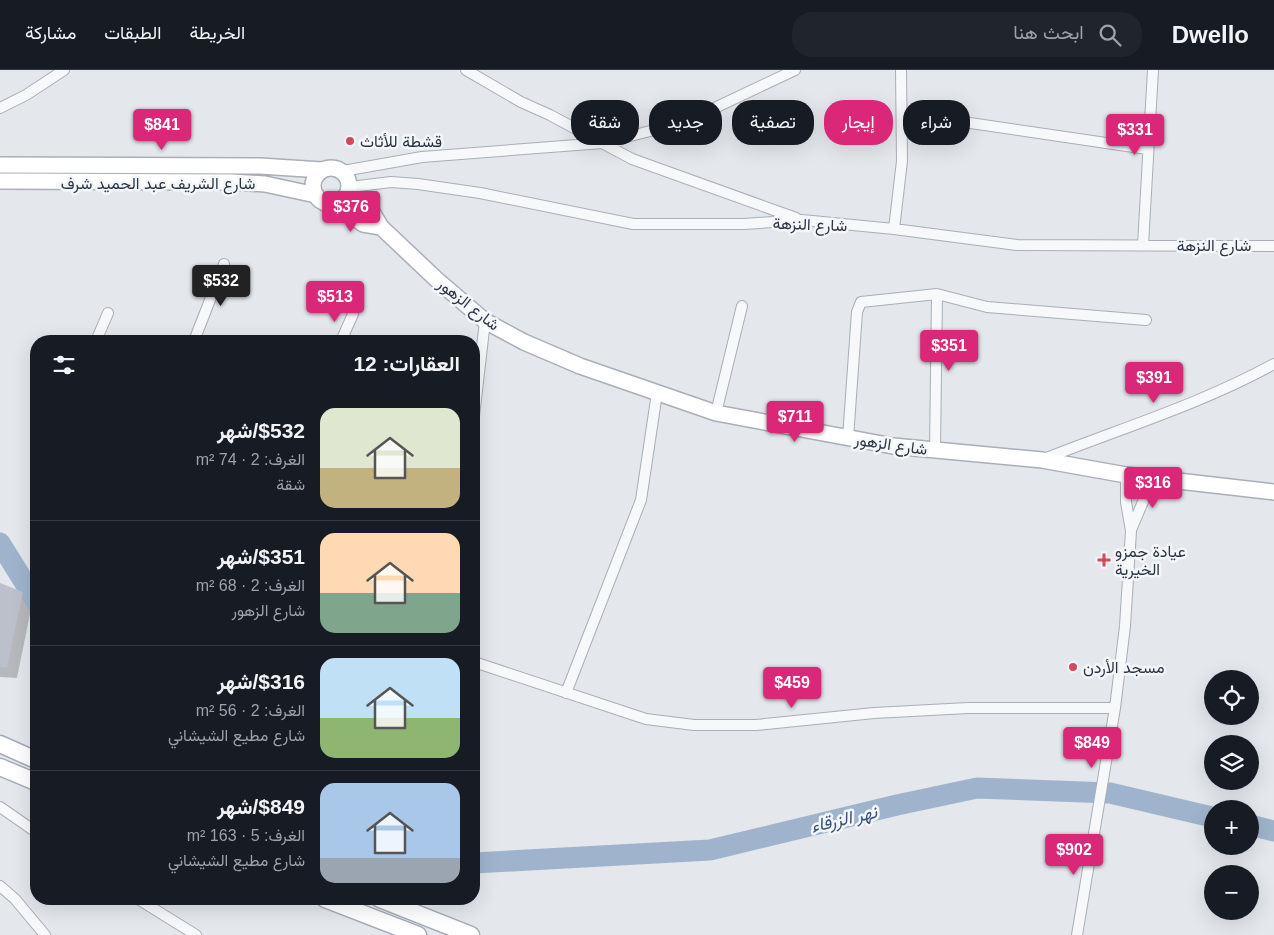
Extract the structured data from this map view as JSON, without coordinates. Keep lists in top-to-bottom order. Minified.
{"streets":{"main road":["شارع الشريف عبد الحميد شرف","شارع الزهور"],"street":["شارع النزهة"]},"crossings":[["شارع الشريف عبد الحميد شرف","شارع النزهة"],["شارع الشريف عبد الحميد شرف","شارع الزهور"],["شارع النزهة","شارع الزهور"]],"water":["نهر الزرقاء"],"places":{"other":["قشطة للأثاث","مسجد الأردن"],"health":["عيادة جمزو الخيرية"]},"page":{"header":"Dwello","search":"ابحث هنا","nav":["الخريطة","الطبقات","مشاركة"],"chip":["شراء","إيجار","تصفية","جديد","شقة"],"price":["$841","$331","$376","$532","$513","$351","$391","$711","$316","$459","$849","$902"],"heading":"العقارات: 12","list":[{"name":"$532/شهر","note":"الغرف: 2 · 74 m² · شقة"},{"name":"$351/شهر","note":"الغرف: 2 · 68 m² · شارع الزهور"},{"name":"$316/شهر","note":"الغرف: 2 · 56 m² · شارع مطيع الشيشاني"},{"name":"$849/شهر","note":"الغرف: 5 · 163 m² · شارع مطيع الشيشاني"}],"map_buttons":["+","−"]}}
